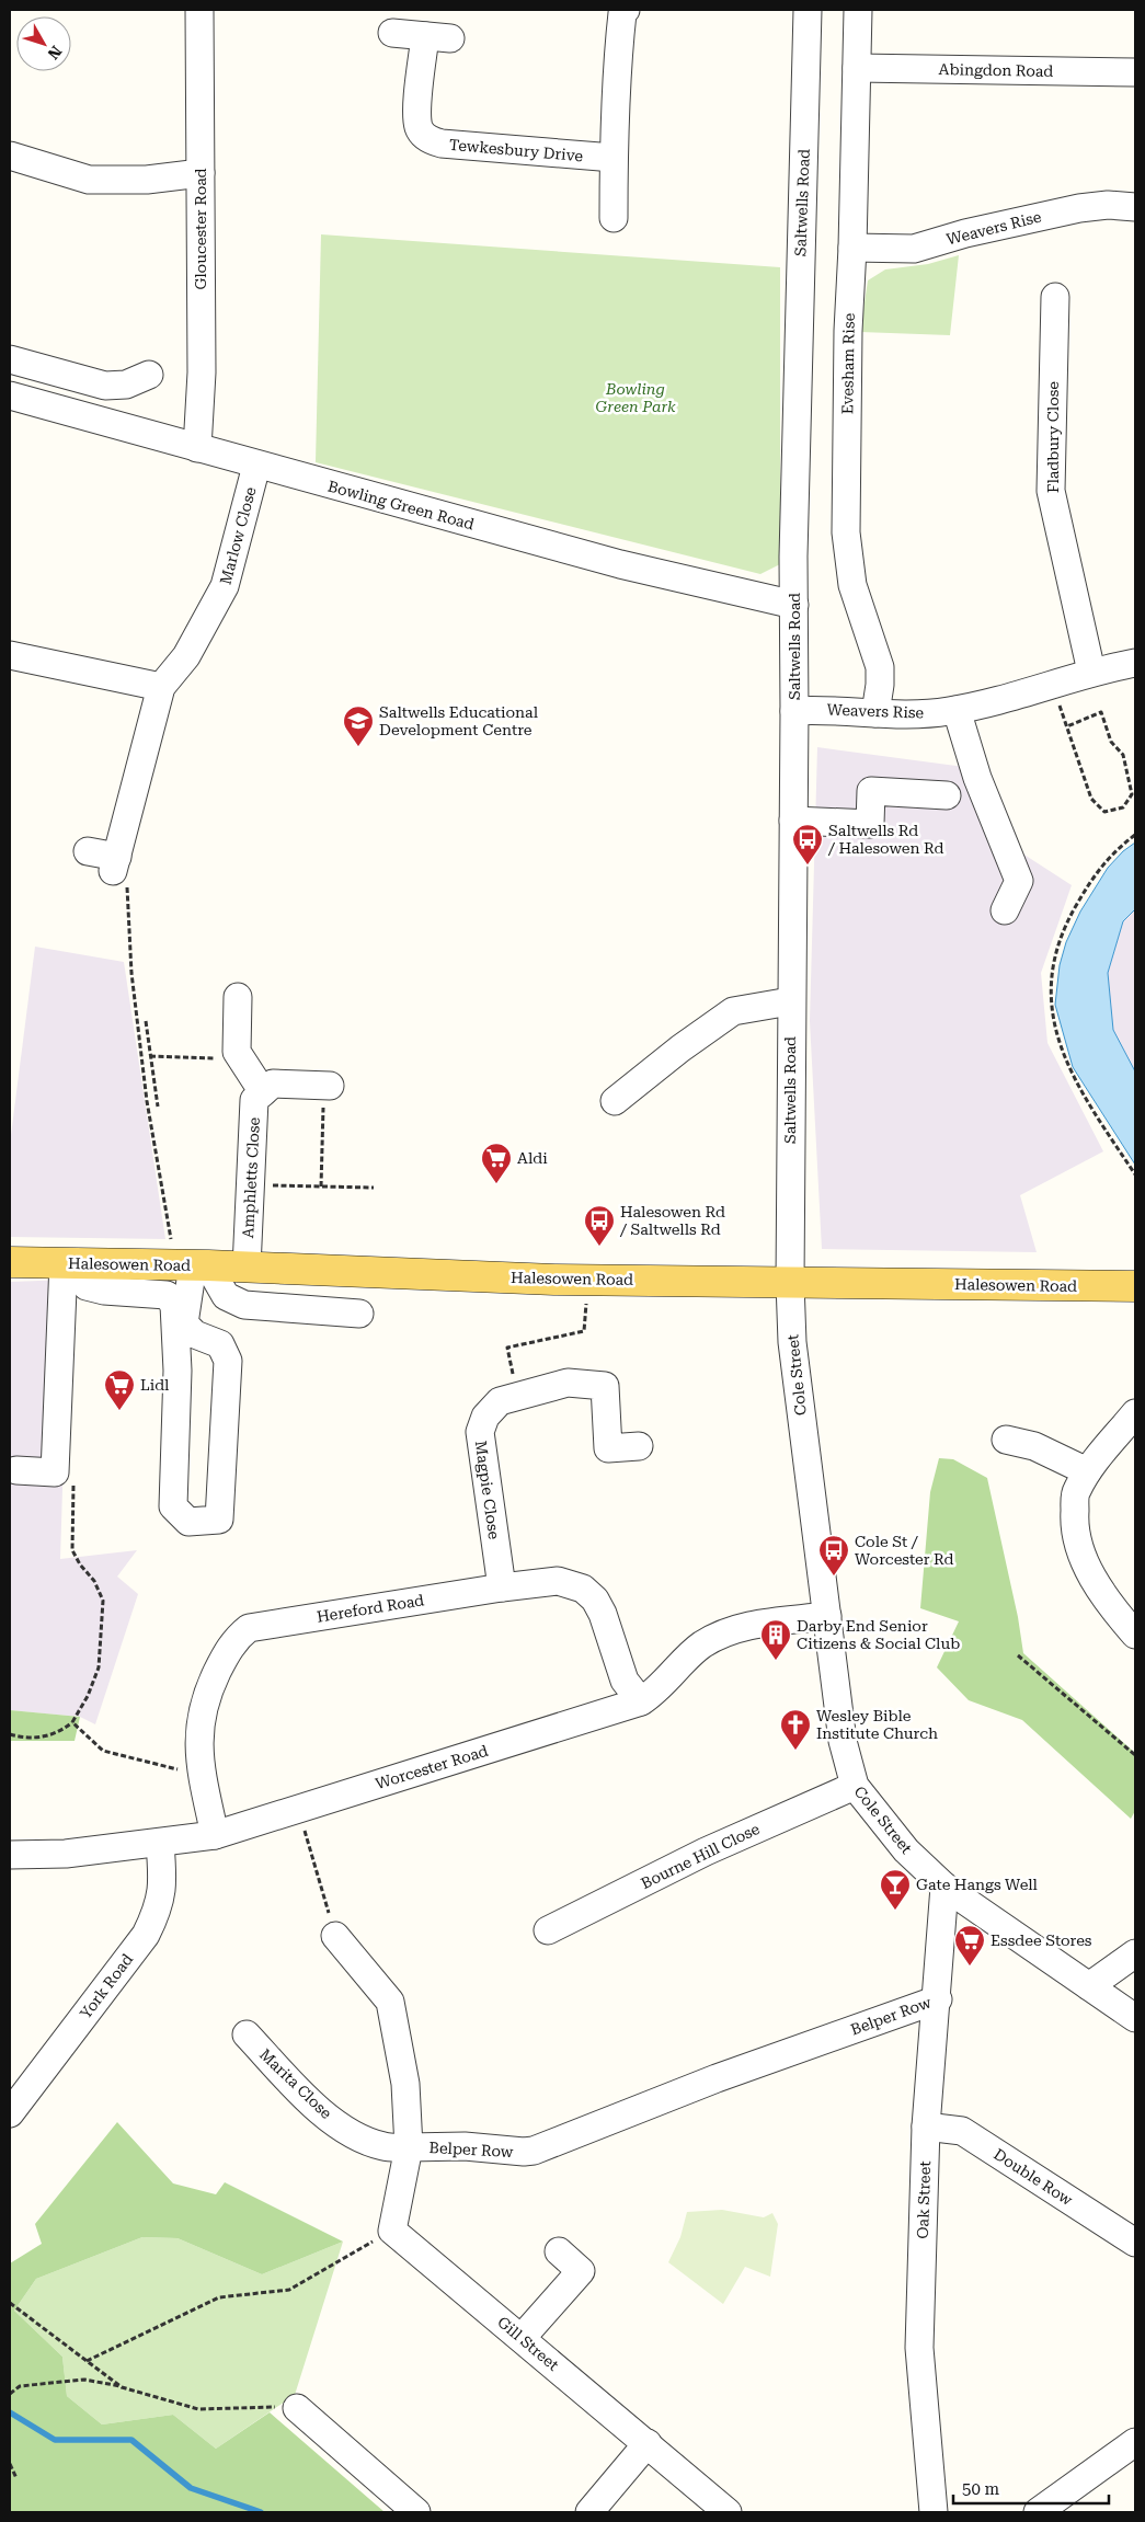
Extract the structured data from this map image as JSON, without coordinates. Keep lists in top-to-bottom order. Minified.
{"streets":{"main road":["Halesowen Road"],"street":["Abingdon Road","Tewkesbury Drive","Saltwells Road","Weavers Rise","Gloucester Road","Evesham Rise","Fladbury Close","Bowling Green Road","Marlow Close","Amphletts Close","Cole Street","Magpie Close","Hereford Road","Worcester Road","Bourne Hill Close","York Road","Belper Row","Marita Close","Double Row","Oak Street","Gill Street"]},"crossings":[["Abingdon Road","Evesham Rise"],["Saltwells Road","Weavers Rise"],["Saltwells Road","Bowling Green Road"],["Saltwells Road","Halesowen Road"],["Saltwells Road","Cole Street"],["Weavers Rise","Evesham Rise"],["Weavers Rise","Fladbury Close"],["Gloucester Road","Bowling Green Road"],["Bowling Green Road","Marlow Close"],["Amphletts Close","Halesowen Road"],["Halesowen Road","Cole Street"],["Cole Street","Worcester Road"],["Cole Street","Bourne Hill Close"],["Cole Street","Oak Street"],["Magpie Close","Hereford Road"],["Hereford Road","Worcester Road"],["Worcester Road","York Road"],["Belper Row","Marita Close"],["Belper Row","Oak Street"],["Double Row","Oak Street"]],"parks":["Bowling Green Park"],"places":{"school or university":["Saltwells Educational Development Centre"],"bus stop":["Saltwells Rd / Halesowen Rd","Halesowen Rd / Saltwells Rd","Cole St / Worcester Rd"],"supermarket":["Aldi","Lidl","Essdee Stores"],"building":["Darby End Senior Citizens & Social Club"],"church":["Wesley Bible Institute Church"],"bar":["Gate Hangs Well"]},"scale_bar":"50 m","north":"bottom right"}
